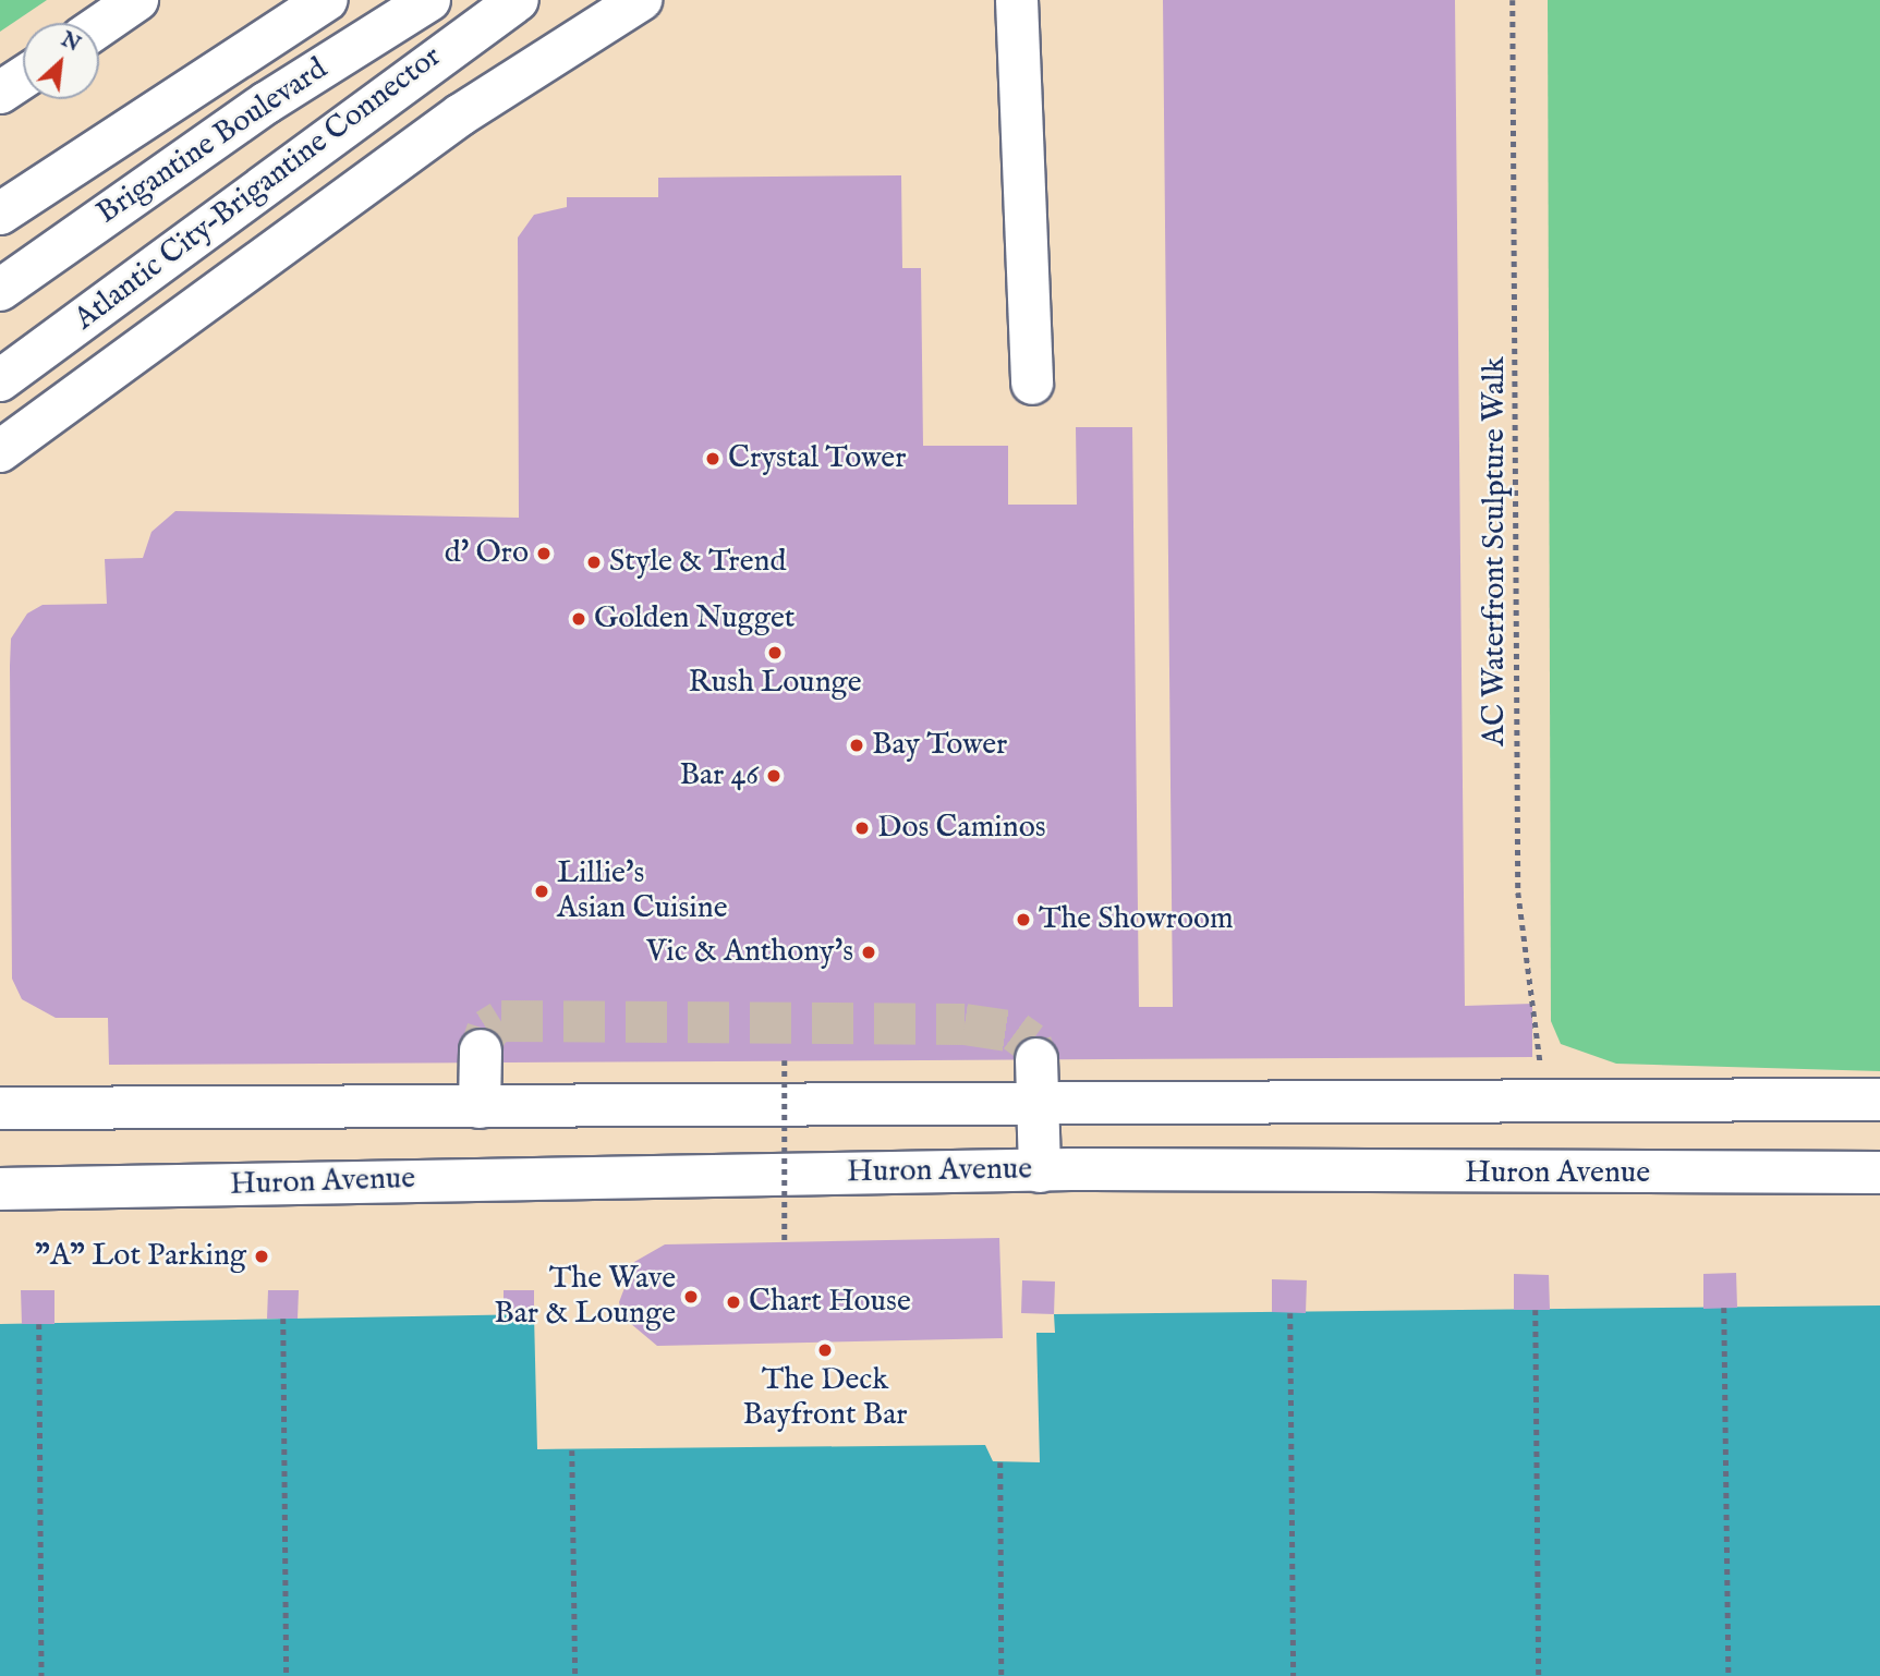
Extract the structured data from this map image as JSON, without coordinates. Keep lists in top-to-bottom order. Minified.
{"streets":{"street":["Brigantine Boulevard","Atlantic City–Brigantine Connector","Huron Avenue"],"path":["AC Waterfront Sculpture Walk"]},"places":["Crystal Tower","d' Oro","Style & Trend","Golden Nugget","Rush Lounge","Bay Tower","Bar 46","Dos Caminos","Lillie's Asian Cuisine","The Showroom","Vic & Anthony's","\"A\" Lot Parking","The Wave Bar & Lounge","Chart House","The Deck Bayfront Bar"],"north":"top right"}
